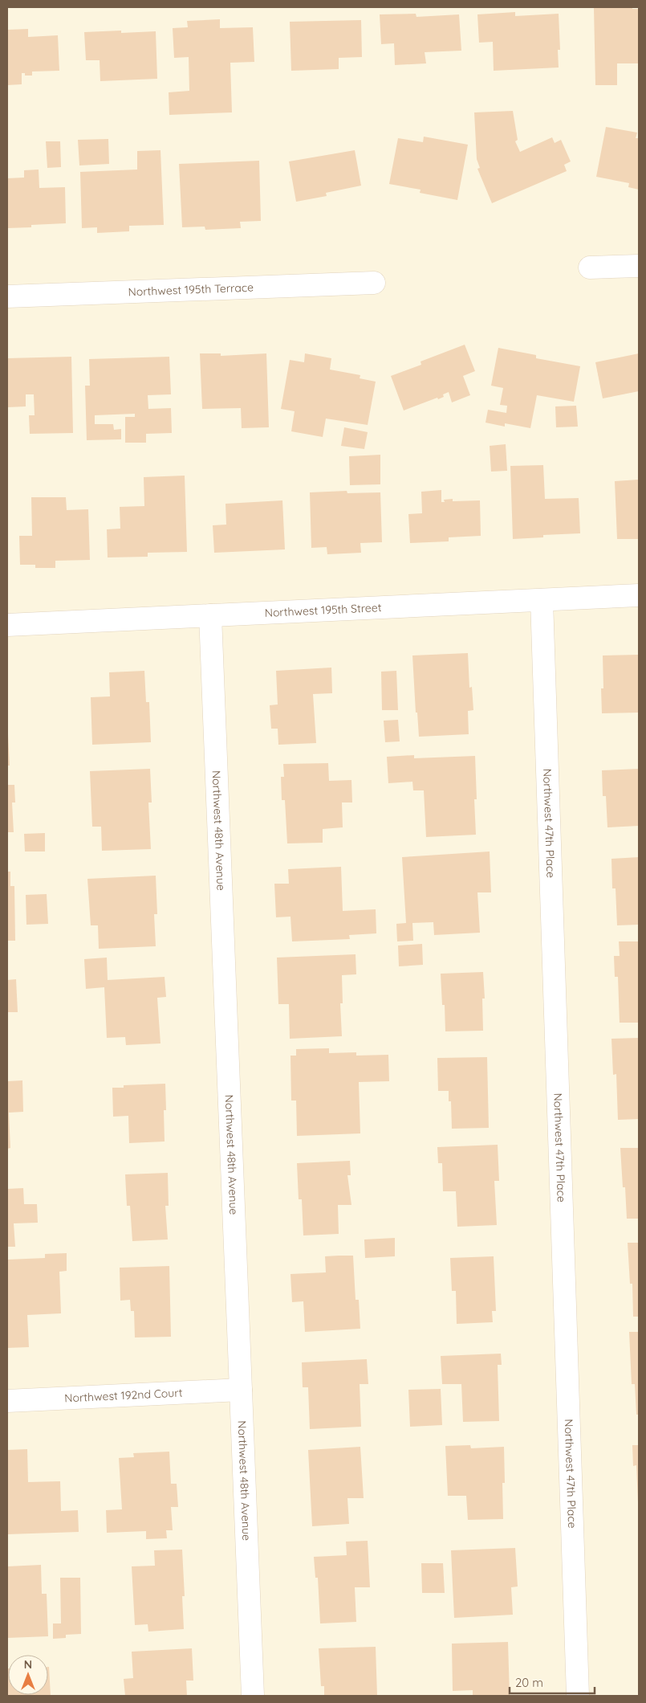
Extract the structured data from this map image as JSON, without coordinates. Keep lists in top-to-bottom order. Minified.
{"streets":{"street":["Northwest 195th Terrace","Northwest 195th Street","Northwest 47th Place","Northwest 48th Avenue","Northwest 192nd Court"]},"crossings":[["Northwest 195th Street","Northwest 47th Place"],["Northwest 195th Street","Northwest 48th Avenue"],["Northwest 48th Avenue","Northwest 192nd Court"]],"scale_bar":"20 m","north":"top"}
